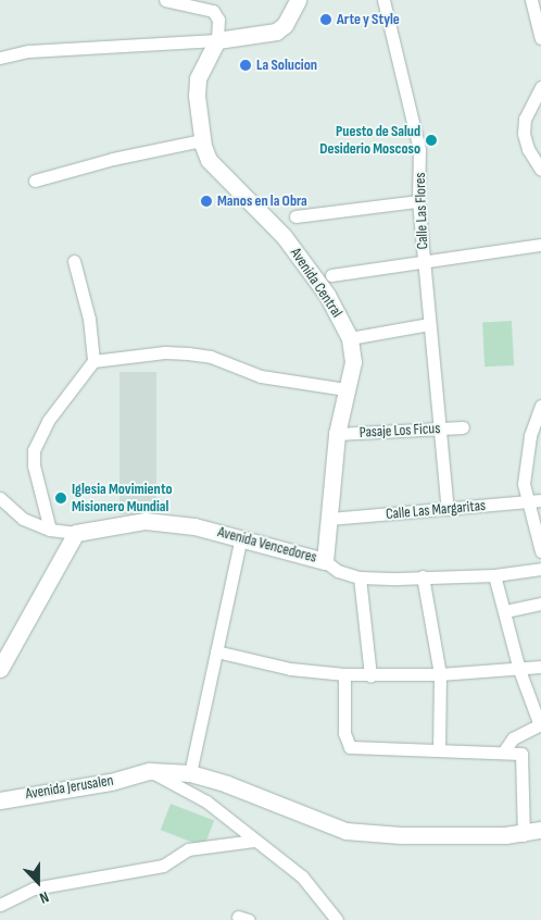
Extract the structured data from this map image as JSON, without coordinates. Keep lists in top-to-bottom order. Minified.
{"streets":{"street":["Calle Las Flores","Avenida Central","Pasaje Los Ficus","Calle Las Margaritas","Avenida Vencedores","Avenida Jerusalen"]},"crossings":[["Calle Las Flores","Pasaje Los Ficus"],["Avenida Central","Pasaje Los Ficus"],["Avenida Central","Calle Las Margaritas"],["Avenida Central","Avenida Vencedores"]],"places":["Arte y Style","La Solucion","Puesto de Salud Desiderio Moscoso","Manos en la Obra","Iglesia Movimiento Misionero Mundial"],"north":"bottom"}
